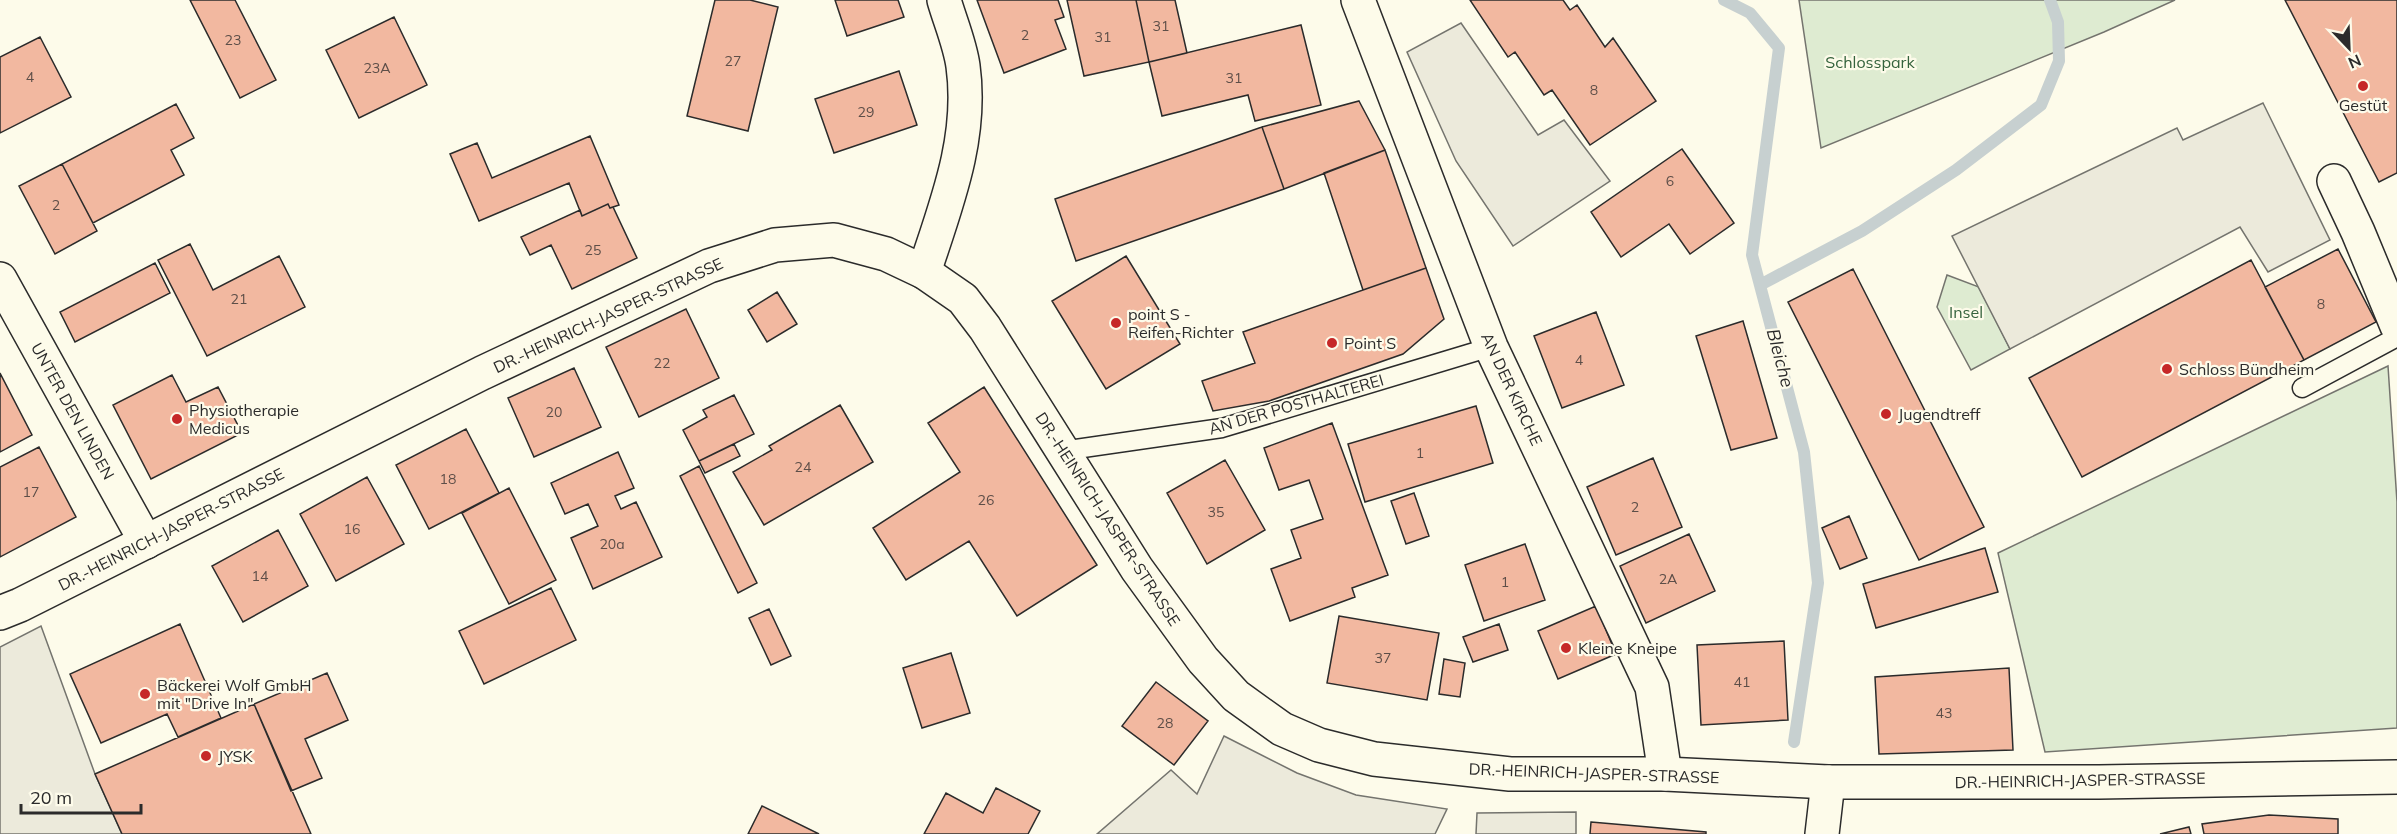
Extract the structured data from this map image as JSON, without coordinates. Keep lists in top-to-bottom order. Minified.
{"streets":{"main road":["DR.-HEINRICH-JASPER-STRASSE","AN DER KIRCHE","UNTER DEN LINDEN"],"lane":["AN DER POSTHALTEREI"]},"crossings":[["DR.-HEINRICH-JASPER-STRASSE","AN DER KIRCHE"],["DR.-HEINRICH-JASPER-STRASSE","AN DER POSTHALTEREI"],["DR.-HEINRICH-JASPER-STRASSE","UNTER DEN LINDEN"],["AN DER KIRCHE","AN DER POSTHALTEREI"]],"water":["Bleiche"],"parks":["Schlosspark","Insel"],"places":["Gestüt","point S - Reifen-Richter","Point S","Schloss Bündheim","Jugendtreff","Physiotherapie Medicus","Kleine Kneipe","Bäckerei Wolf GmbH mit \"Drive In\"","JYSK"],"house_numbers":["31","2","31","23","27","23A","4","31","8","29","6","2","25","21","8","4","22","20","1","24","18","17","26","2","35","16","20a","14","2A","1","37","41","43","28"],"scale_bar":"20 m","north":"bottom right"}
